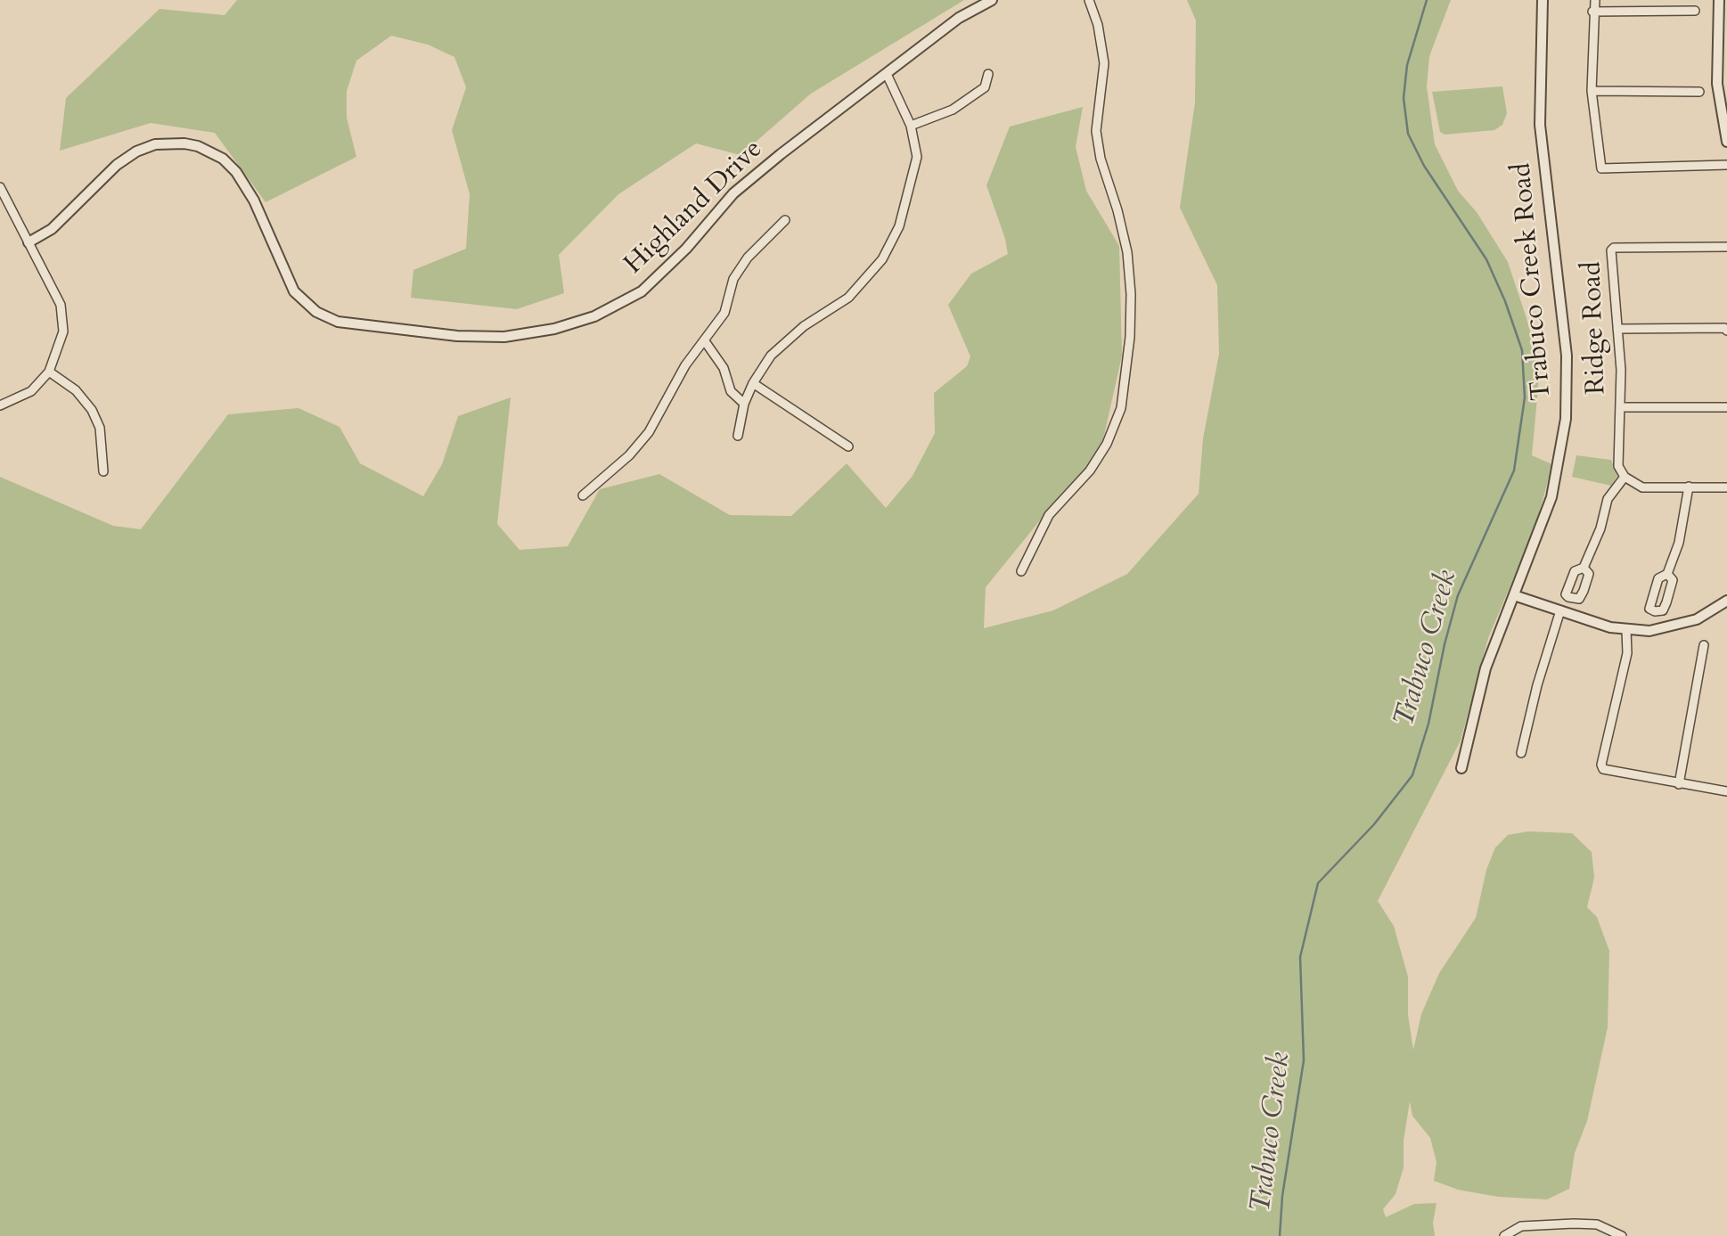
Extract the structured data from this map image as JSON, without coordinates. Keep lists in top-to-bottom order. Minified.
{"streets":{"street":["Highland Drive","Trabuco Creek Road","Ridge Road"]},"water":["Trabuco Creek"]}
